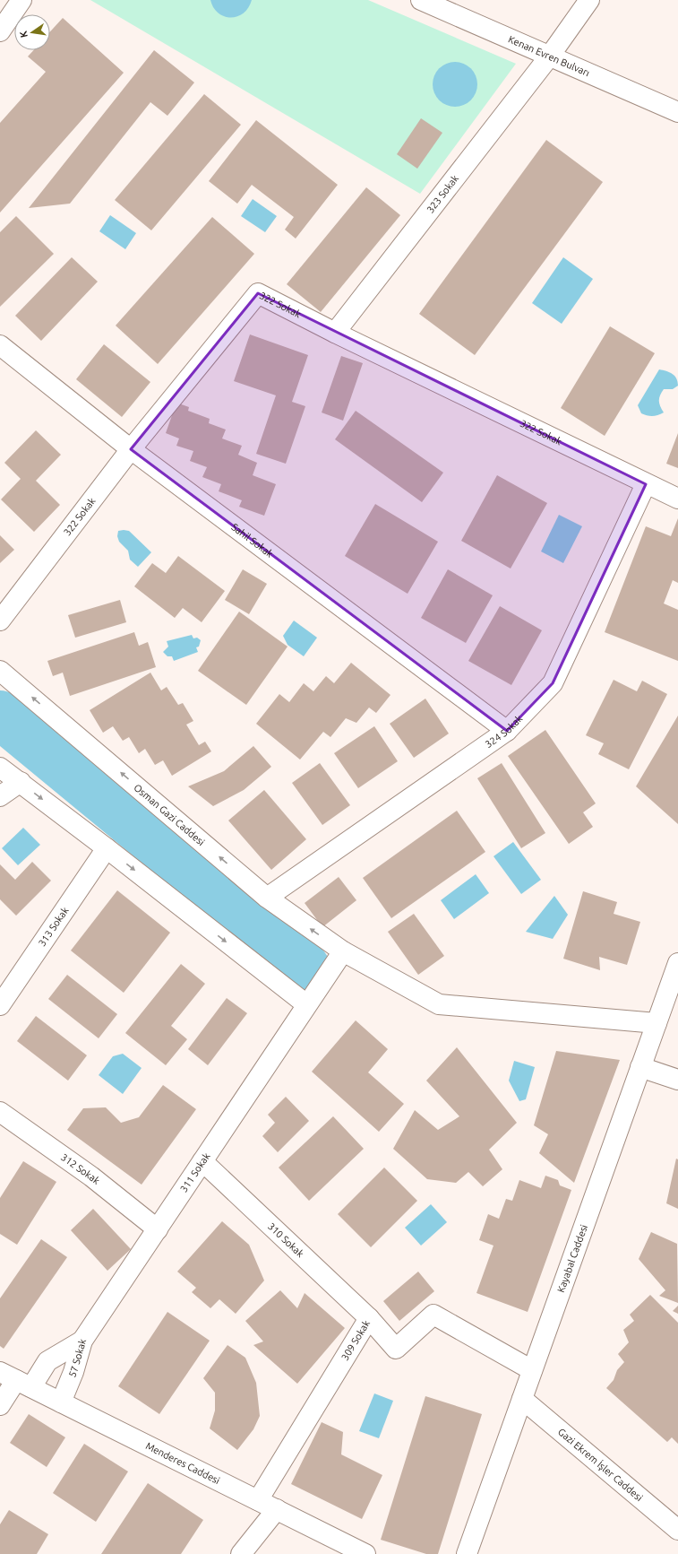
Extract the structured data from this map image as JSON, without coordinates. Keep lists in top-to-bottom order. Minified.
{"streets":{"street":["Kenan Evren Bulvarı","323 Sokak","322 Sokak","Sahil Sokak","324 Sokak","Osman Gazi Caddesi","313 Sokak","312 Sokak","311 Sokak","310 Sokak","Kayabal Caddesi","309 Sokak","57 Sokak","Menderes Caddesi","Gazi Ekrem İşler Caddesi"]},"crossings":[["Kenan Evren Bulvarı","323 Sokak"],["323 Sokak","322 Sokak"],["322 Sokak","Sahil Sokak"],["322 Sokak","324 Sokak"],["Sahil Sokak","324 Sokak"],["324 Sokak","Osman Gazi Caddesi"],["Osman Gazi Caddesi","311 Sokak"],["Osman Gazi Caddesi","Kayabal Caddesi"],["312 Sokak","311 Sokak"],["311 Sokak","310 Sokak"],["311 Sokak","57 Sokak"],["310 Sokak","309 Sokak"],["Kayabal Caddesi","309 Sokak"],["Kayabal Caddesi","Gazi Ekrem İşler Caddesi"],["309 Sokak","Menderes Caddesi"],["57 Sokak","Menderes Caddesi"]],"north":"left"}
